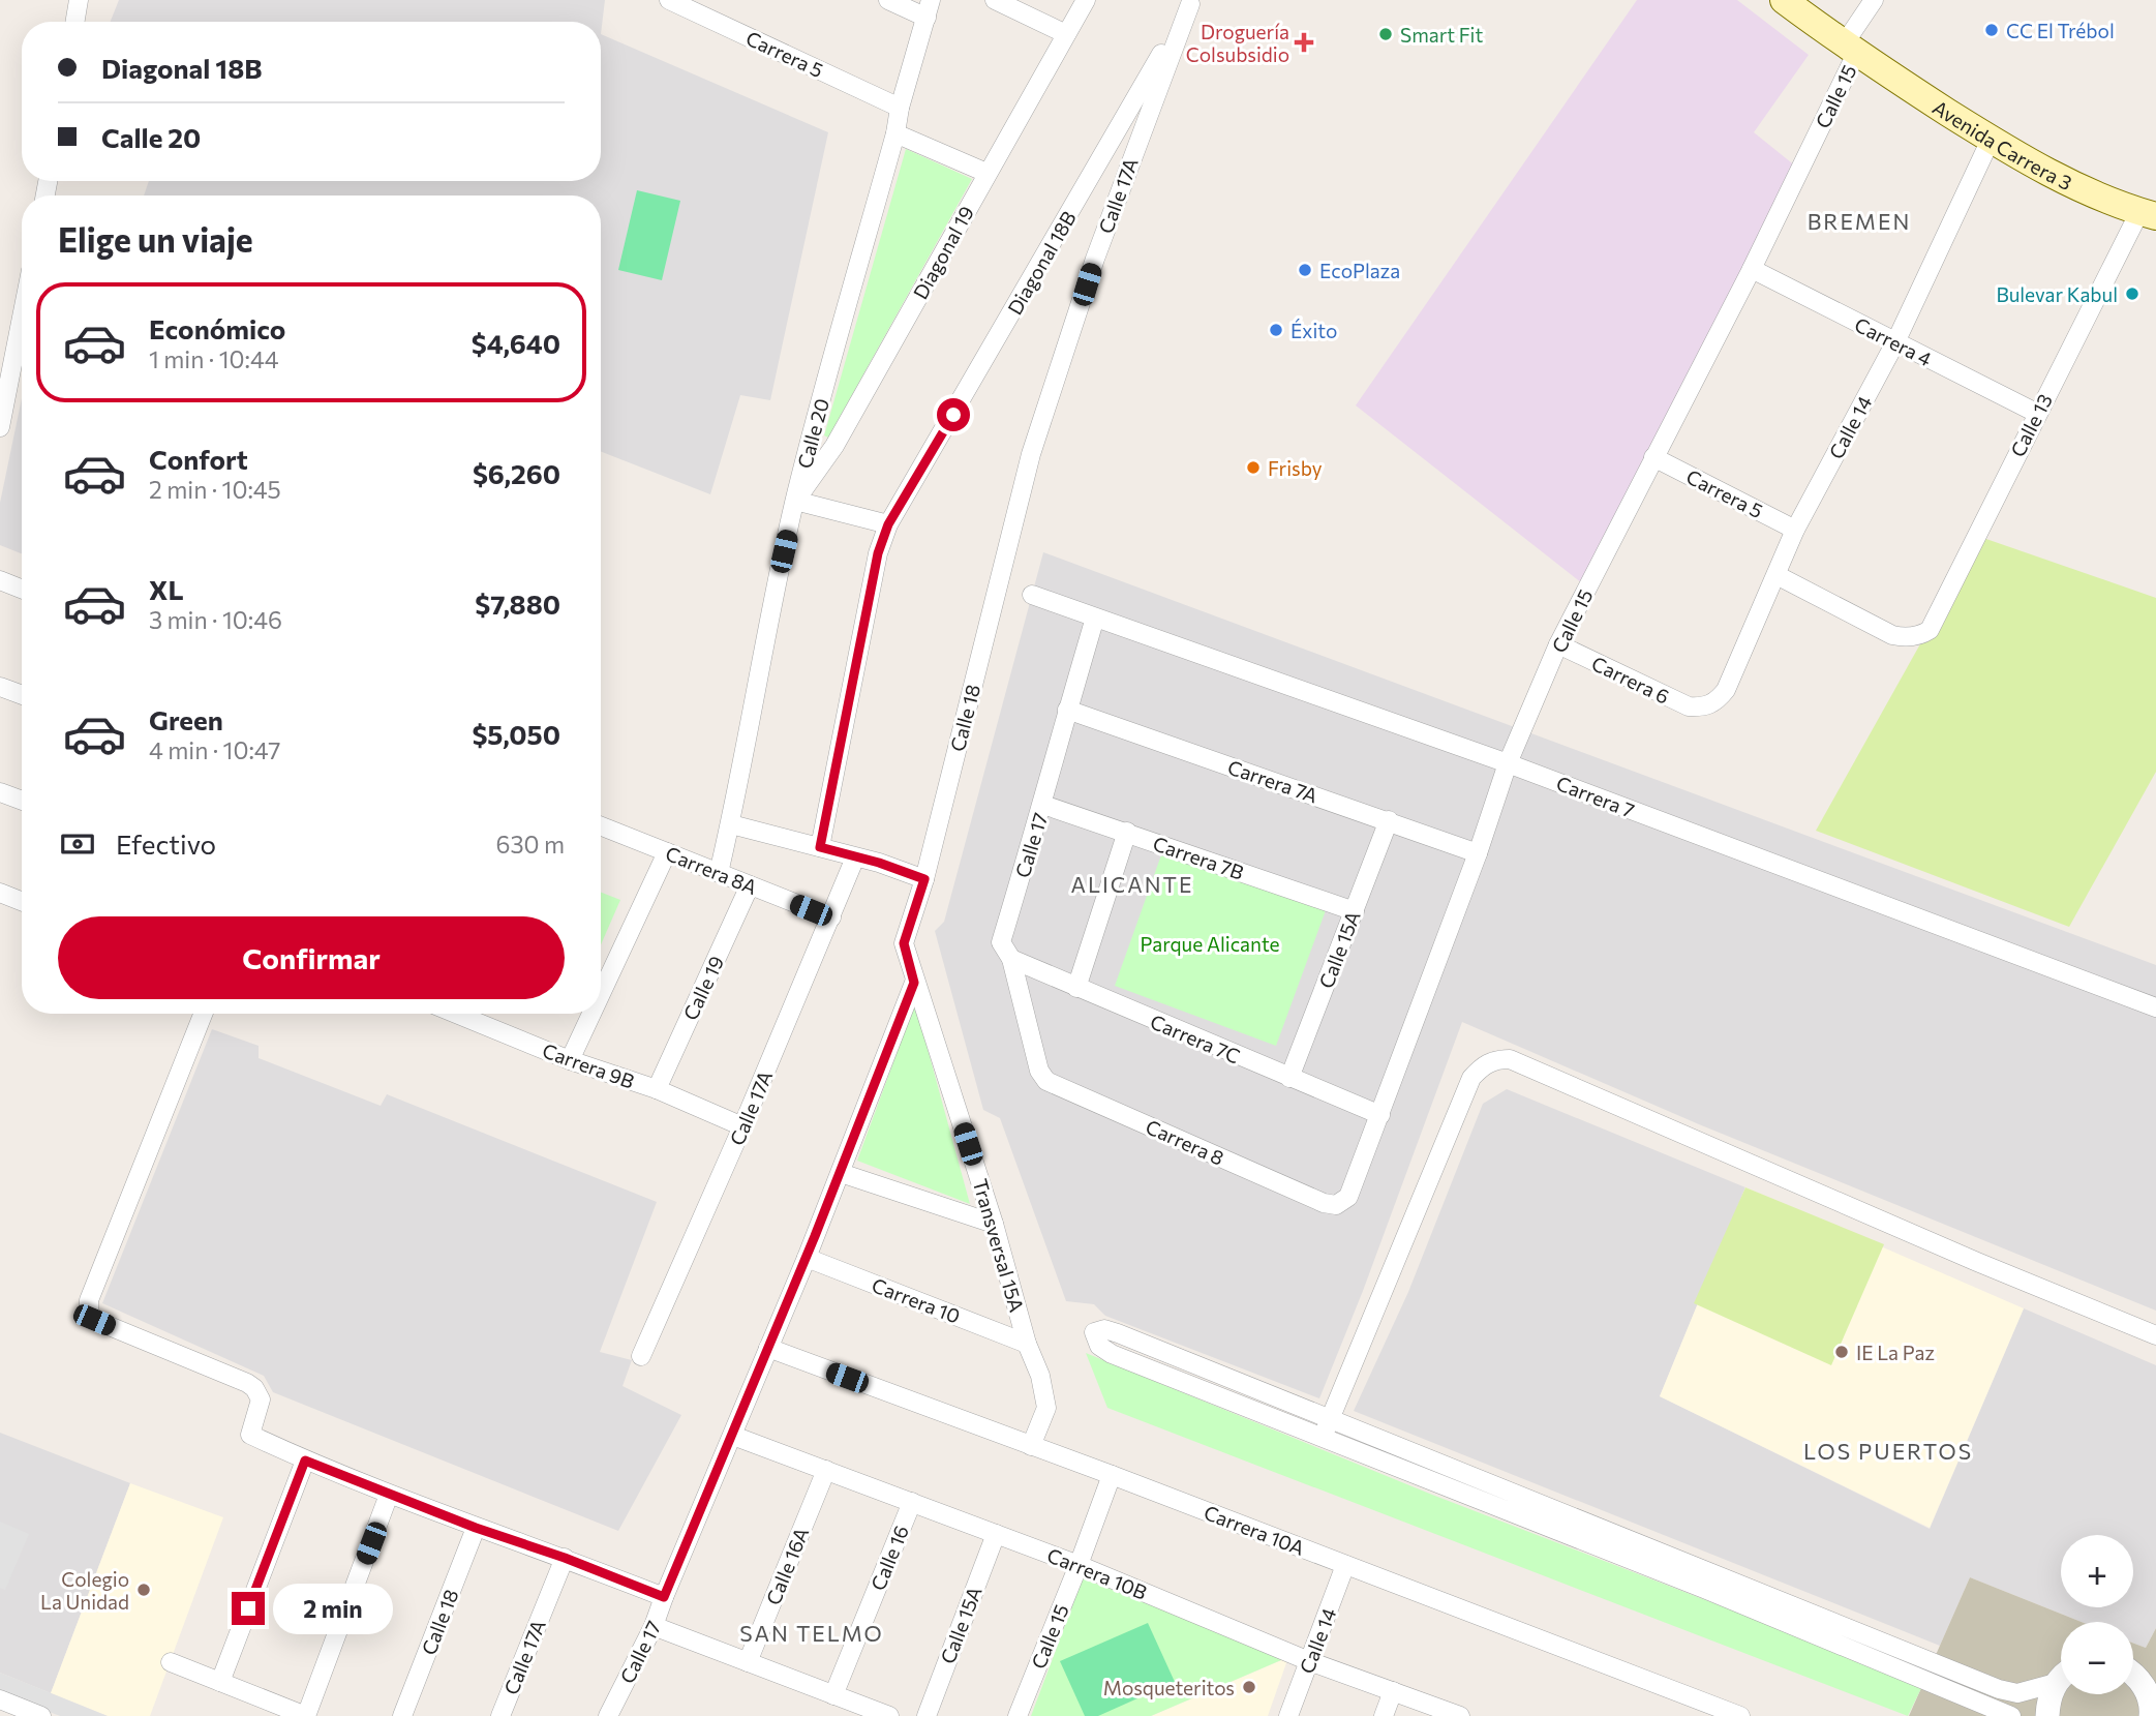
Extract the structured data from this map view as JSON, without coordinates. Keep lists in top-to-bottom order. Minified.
{"streets":{"main road":["Avenida Carrera 3"],"street":["Carrera 5","Calle 15","Calle 17A","Diagonal 19","Diagonal 18B","Carrera 4","Calle 13","Calle 14","Calle 20","Carrera 6","Calle 18","Carrera 7A","Carrera 7","Calle 17","Carrera 7B","Carrera 8A","Calle 15A","Calle 19","Carrera 7C","Carrera 9B","Carrera 8","Transversal 15A","Carrera 10","Carrera 10A","Calle 16","Calle 16A","Carrera 10B"]},"crossings":[["Carrera 5","Calle 15"],["Carrera 5","Calle 14"],["Carrera 5","Calle 20"],["Calle 15","Avenida Carrera 3"],["Calle 15","Carrera 4"],["Calle 15","Carrera 6"],["Calle 15","Carrera 7A"],["Calle 15","Carrera 7"],["Calle 15","Carrera 7C"],["Calle 15","Carrera 8"],["Calle 15","Carrera 10A"],["Calle 15","Carrera 10B"],["Avenida Carrera 3","Calle 13"],["Avenida Carrera 3","Calle 14"],["Calle 17A","Diagonal 18B"],["Calle 17A","Calle 18"],["Calle 17A","Carrera 8A"],["Calle 17A","Carrera 9B"],["Diagonal 19","Calle 20"],["Carrera 4","Calle 13"],["Carrera 4","Calle 14"],["Calle 13","Calle 14"],["Calle 14","Carrera 6"],["Calle 14","Carrera 10A"],["Calle 14","Carrera 10B"],["Calle 20","Carrera 8A"],["Calle 18","Transversal 15A"],["Carrera 7A","Calle 17"],["Carrera 7A","Calle 15A"],["Carrera 7","Calle 17"],["Calle 17","Carrera 7B"],["Calle 17","Carrera 7C"],["Calle 17","Carrera 8"],["Calle 17","Transversal 15A"],["Calle 17","Carrera 10"],["Calle 17","Carrera 10A"],["Calle 17","Carrera 10B"],["Carrera 7B","Calle 15A"],["Carrera 8A","Calle 19"],["Calle 15A","Carrera 7C"],["Calle 15A","Carrera 10B"],["Calle 19","Carrera 9B"],["Transversal 15A","Carrera 10"],["Transversal 15A","Carrera 10A"],["Calle 16","Carrera 10B"],["Calle 16A","Carrera 10B"]],"districts":["BREMEN","ALICANTE","LOS PUERTOS","SAN TELMO"],"parks":["Parque Alicante"],"places":{"other":["CC El Trébol","Smart Fit","EcoPlaza","Bulevar Kabul","Éxito","Frisby","IE La Paz","Colegio La Unidad","Mosqueteritos"],"health":["Droguería Colsubsidio"]},"page":{"banner":["Diagonal 18B","Calle 20"],"heading":"Elige un viaje","list":[{"name":"Económico","note":"1 min · 10:44","value":"$4,640"},{"name":"Confort","note":"2 min · 10:45","value":"$6,260"},{"name":"XL","note":"3 min · 10:46","value":"$7,880"},{"name":"Green","note":"4 min · 10:47","value":"$5,050"}],"pay":["Efectivo","630 m"],"buttons":"Confirmar","map_buttons":["+","−"],"bubble":"2 min"}}
